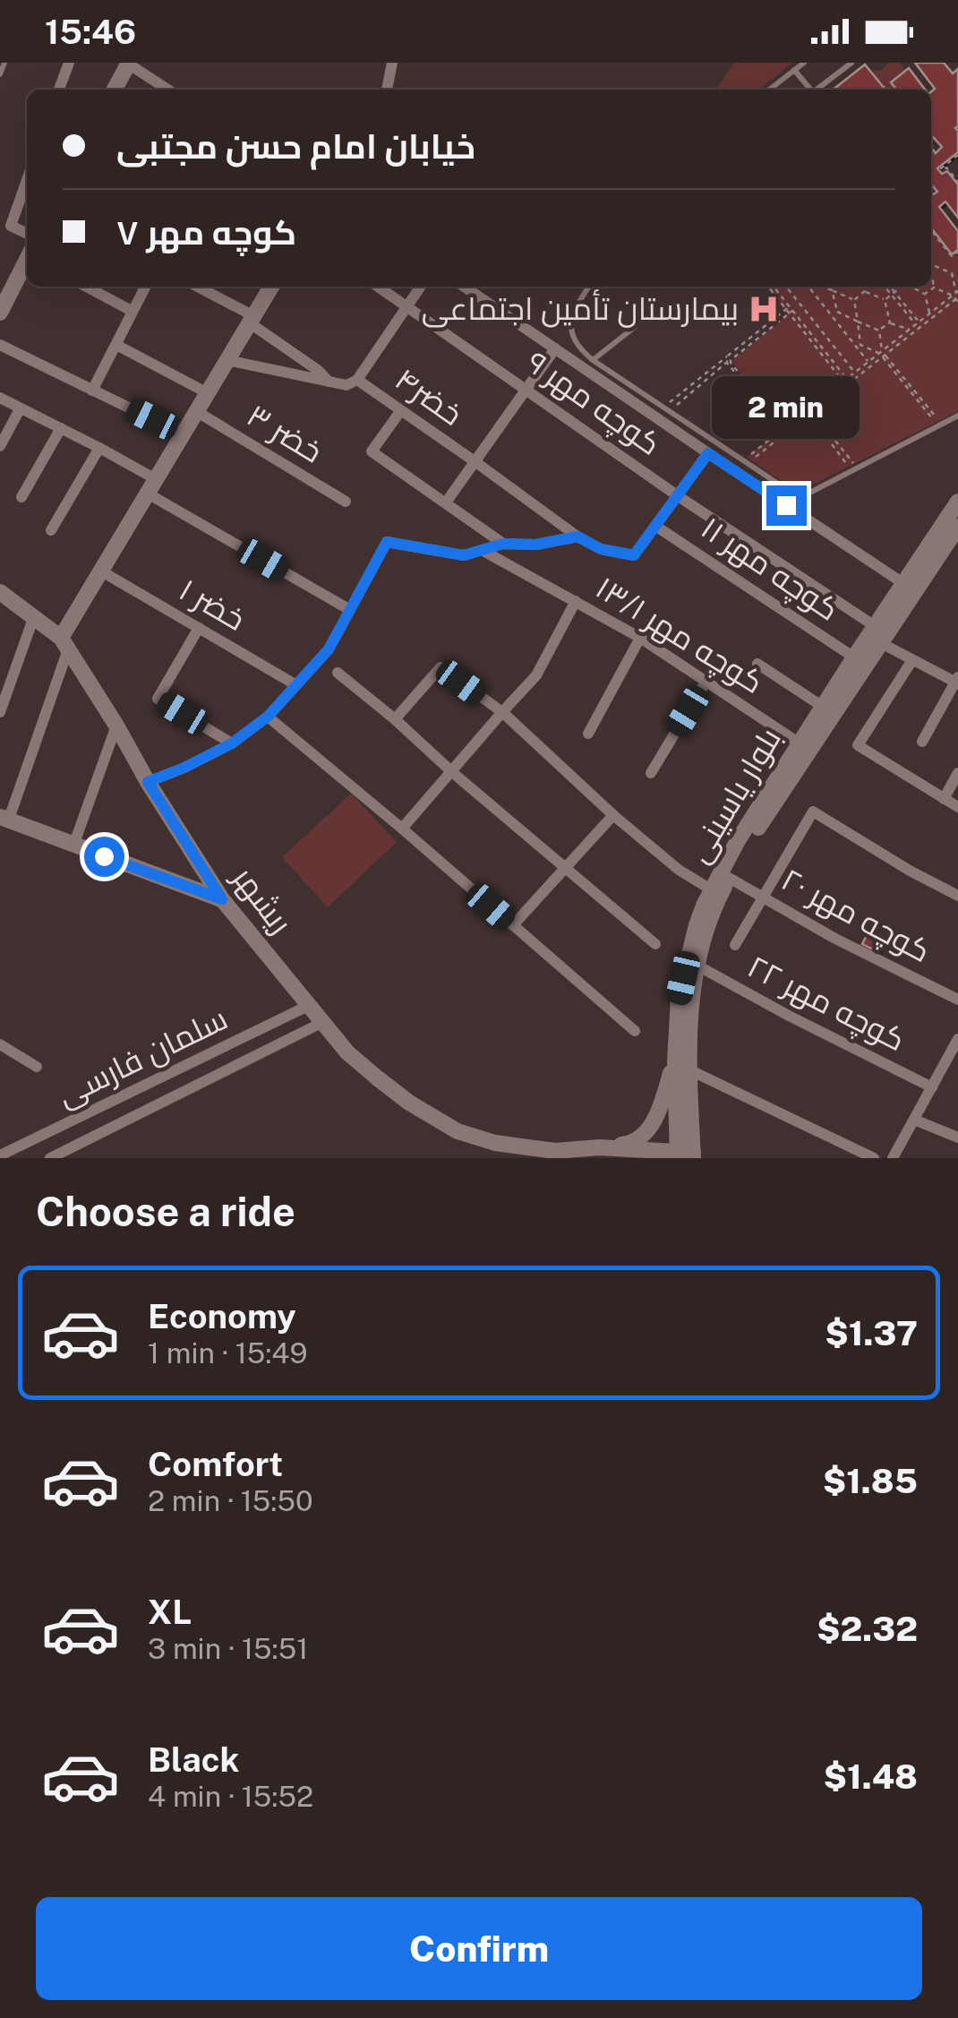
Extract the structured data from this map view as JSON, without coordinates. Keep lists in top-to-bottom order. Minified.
{"streets":{"street":["خضر۴","کوچه مهر ۹","خضر ۳","کوچه مهر ۱۱","خضر ۱","کوچه مهر ۱۳/۱","بلوار یاسینی","ریشهر","کوچه مهر ۲۰","کوچه مهر ۲۲","سلمان فارسی"]},"crossings":[["خضر۴","کوچه مهر ۱۱"],["کوچه مهر ۹","بلوار یاسینی"],["کوچه مهر ۱۱","بلوار یاسینی"],["کوچه مهر ۱۳/۱","بلوار یاسینی"],["بلوار یاسینی","ریشهر"],["بلوار یاسینی","کوچه مهر ۲۰"],["بلوار یاسینی","کوچه مهر ۲۲"],["ریشهر","سلمان فارسی"]],"places":{"hospital":["بیمارستان تأمین اجتماعی"]},"page":{"status":"15:46","banner":["خیابان امام حسن مجتبی","کوچه مهر ۷"],"bubble":"2 min","heading":"Choose a ride","list":[{"name":"Economy","note":"1 min · 15:49","value":"$1.37"},{"name":"Comfort","note":"2 min · 15:50","value":"$1.85"},{"name":"XL","note":"3 min · 15:51","value":"$2.32"},{"name":"Black","note":"4 min · 15:52","value":"$1.48"}],"buttons":"Confirm"}}
